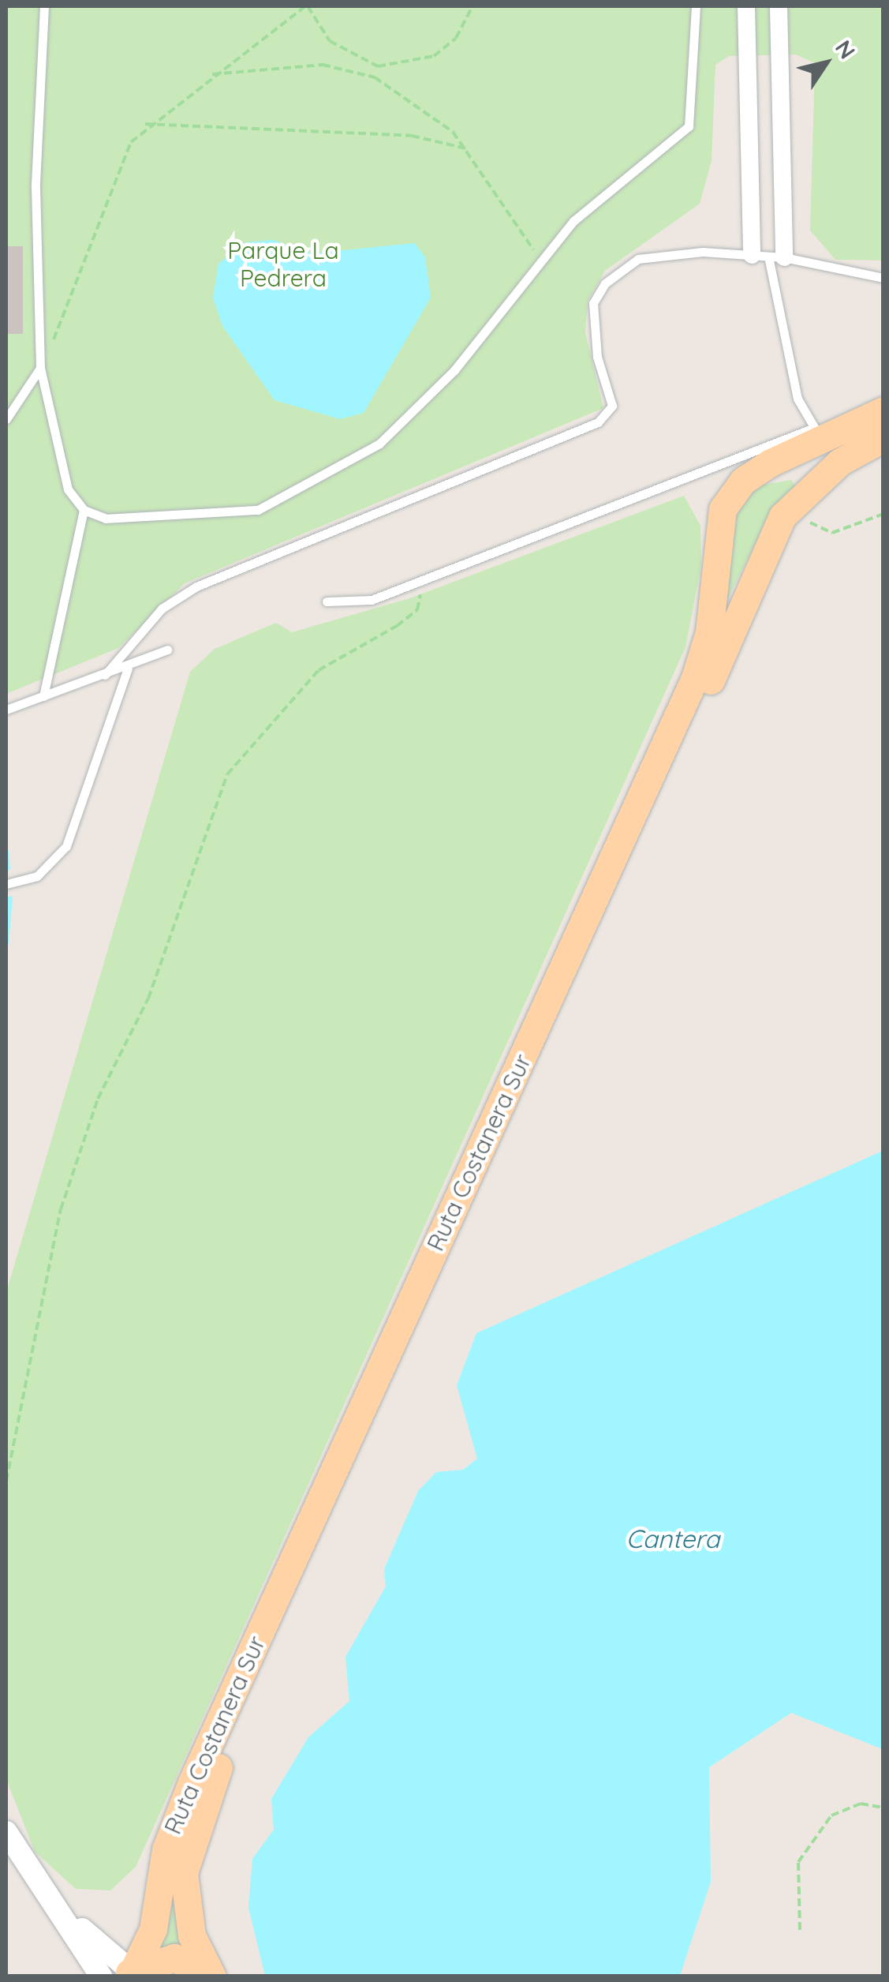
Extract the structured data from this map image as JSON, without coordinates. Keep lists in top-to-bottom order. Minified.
{"streets":{"main road":["Ruta Costanera Sur"]},"water":["Cantera"],"parks":["Parque La Pedrera"],"north":"top right"}
